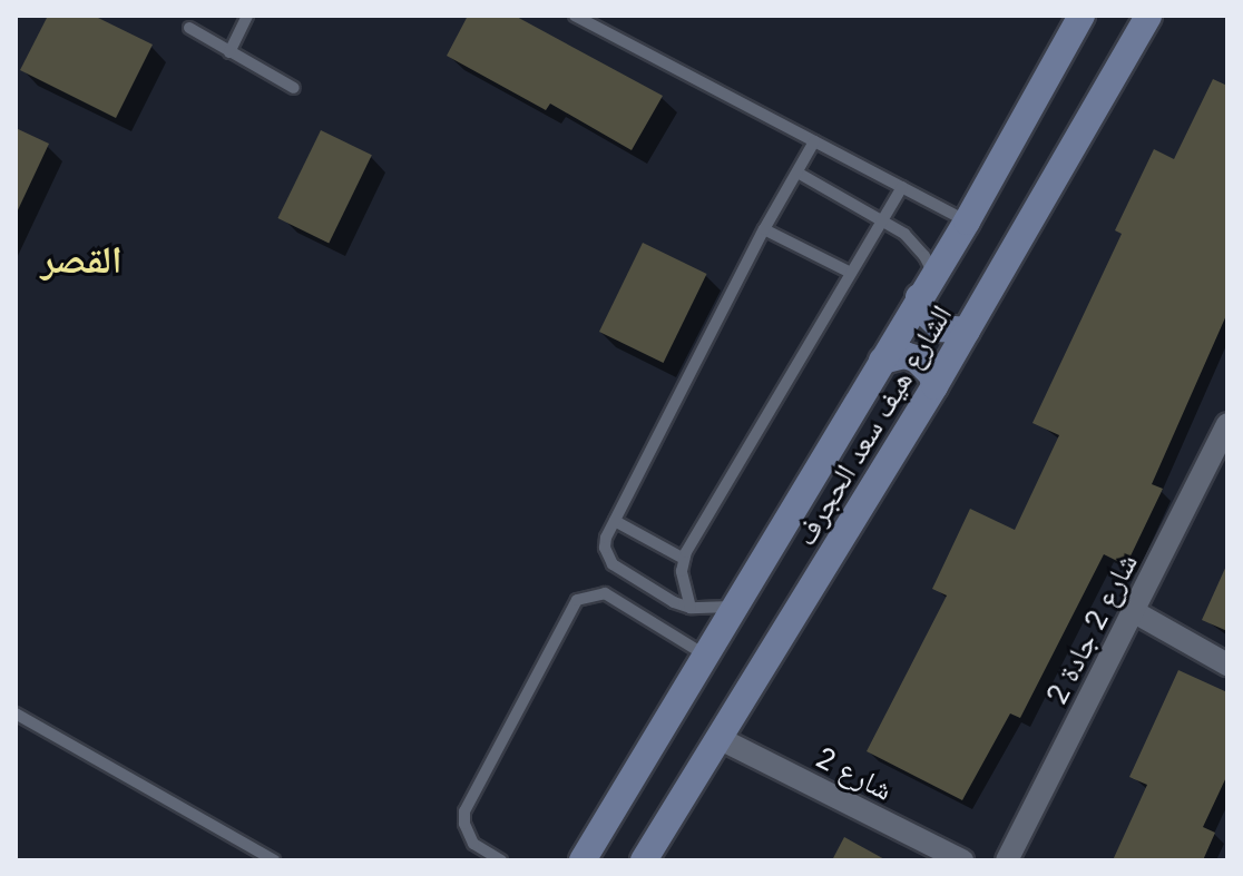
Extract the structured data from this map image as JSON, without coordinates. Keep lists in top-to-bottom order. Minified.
{"streets":{"street":["الشارع هيف سعد الحجرف","شارع 2 جادة 2","شارع 2"]},"crossings":[["الشارع هيف سعد الحجرف","شارع 2"]],"districts":["القصر"]}
